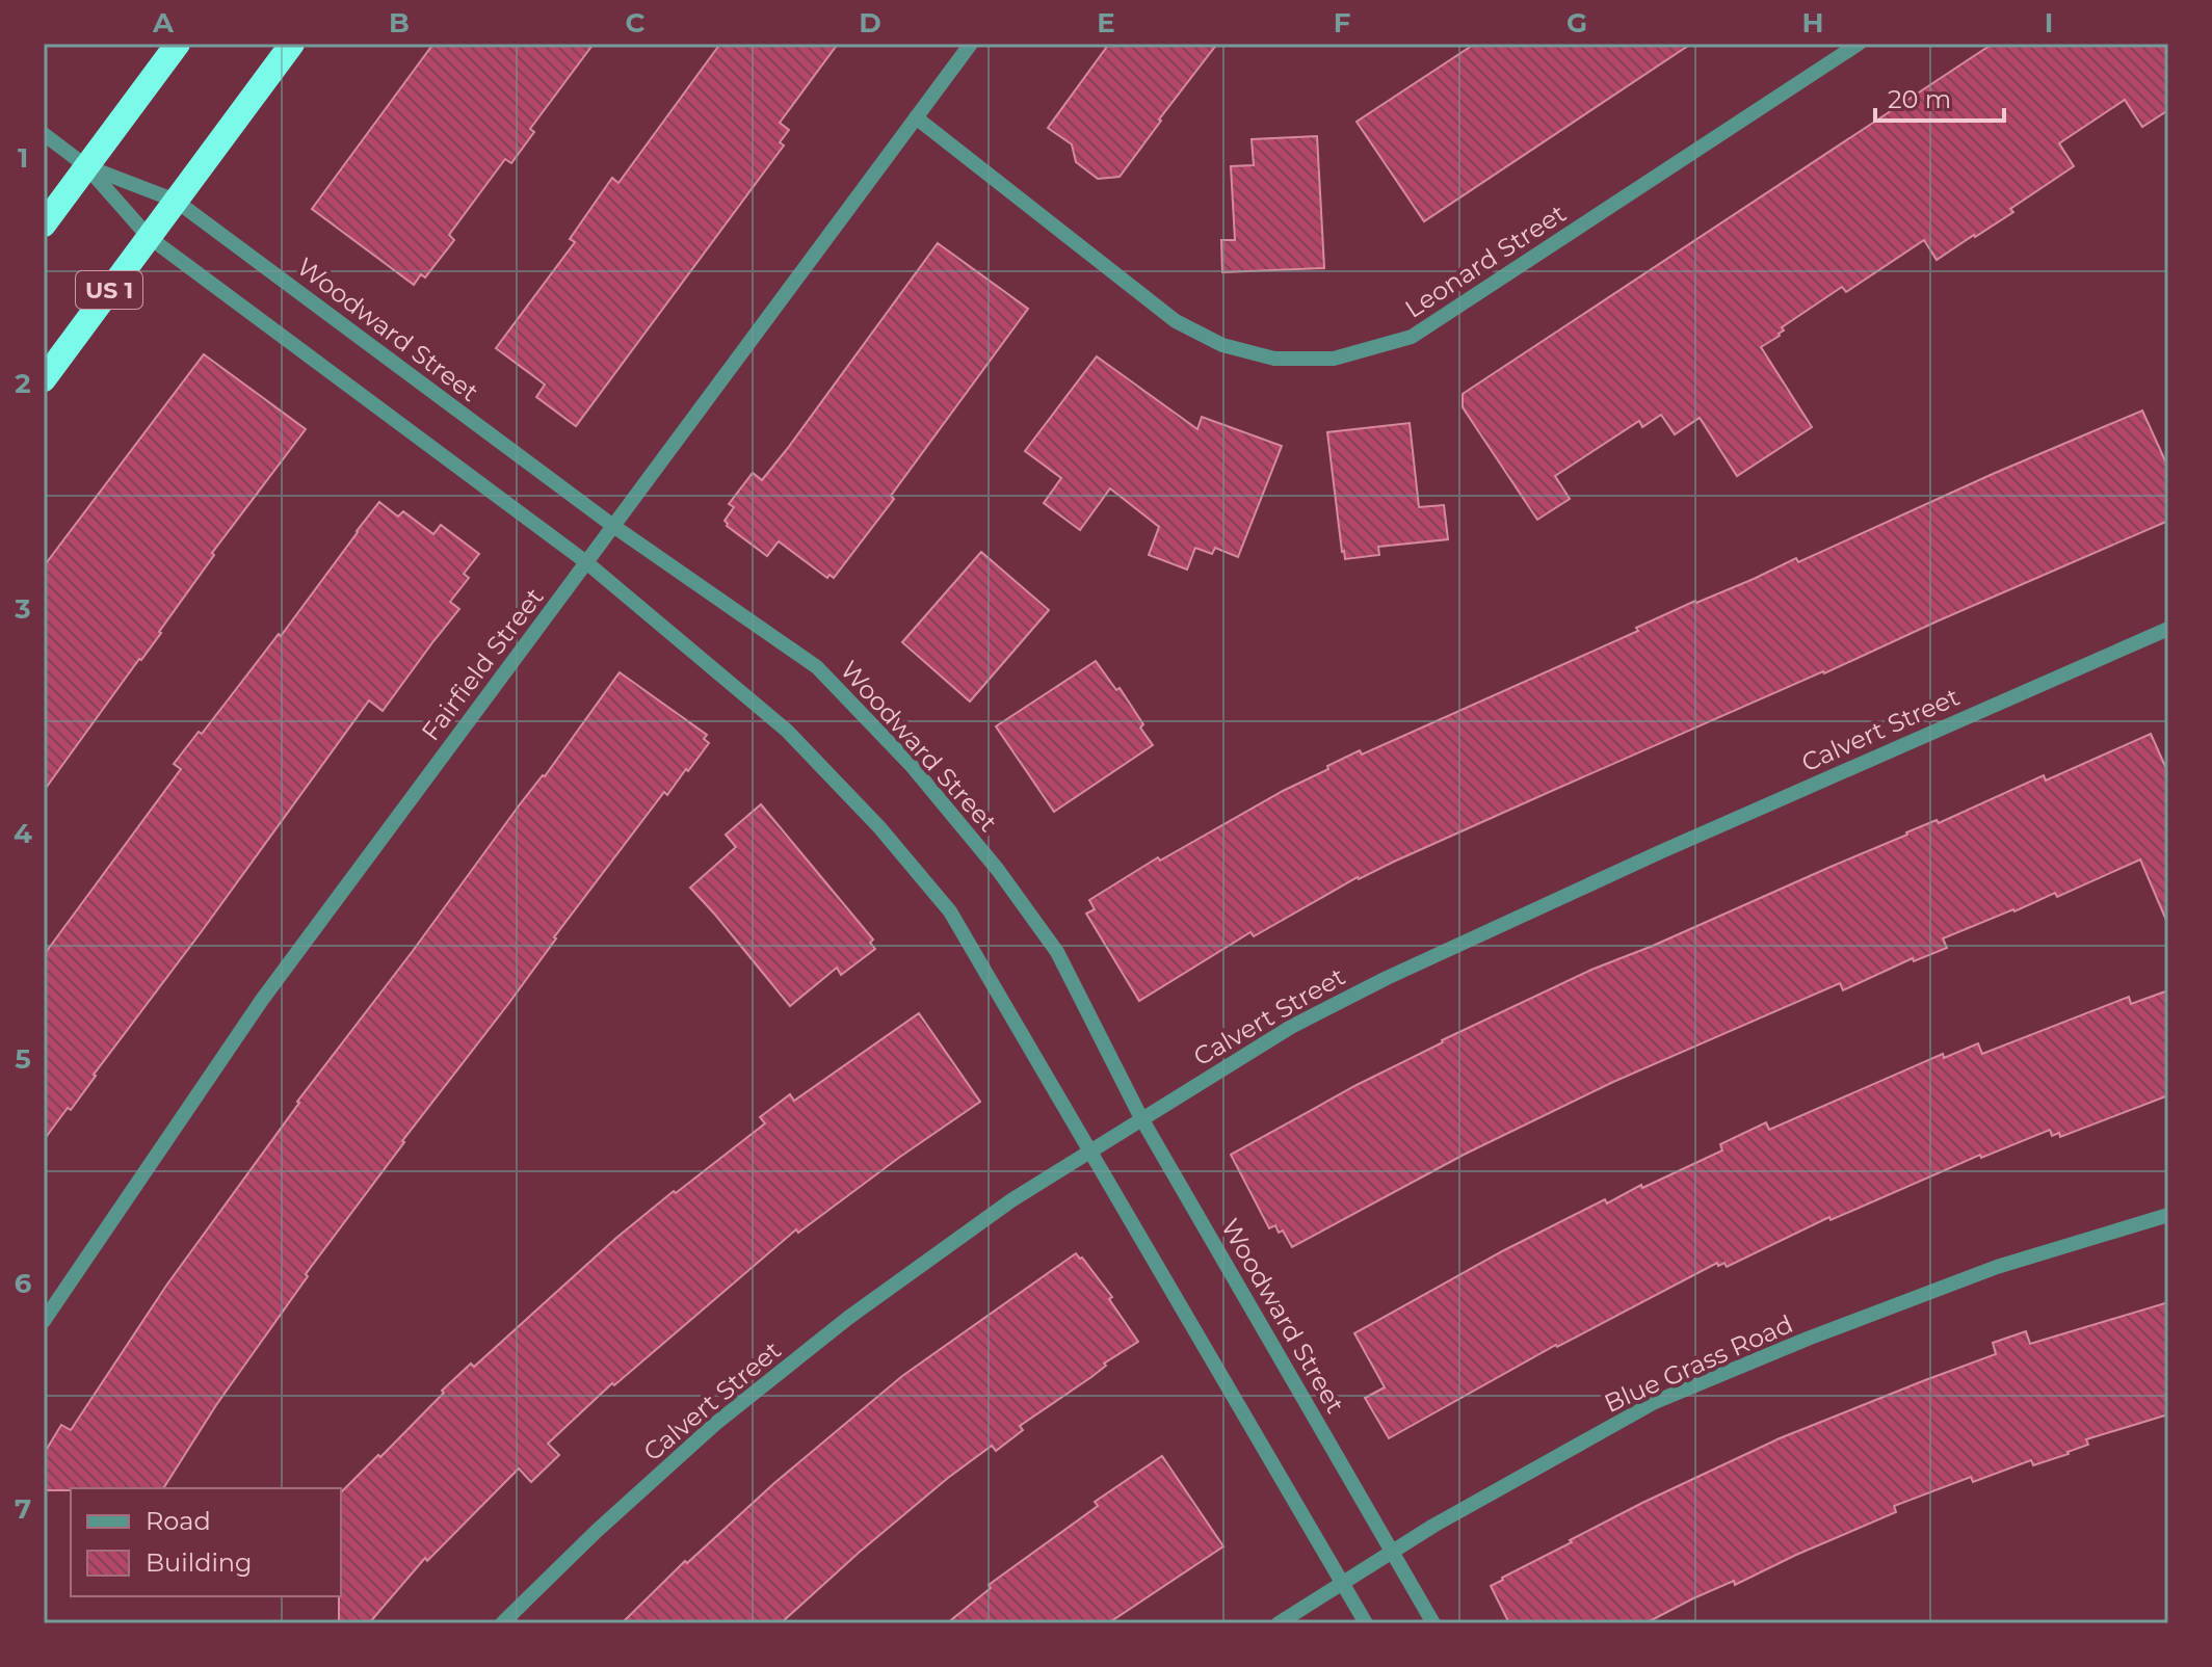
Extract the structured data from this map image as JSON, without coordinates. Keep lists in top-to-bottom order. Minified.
{"streets":{"highway":["US 1"],"street":["Leonard Street","Woodward Street","Fairfield Street","Calvert Street","Blue Grass Road"]},"crossings":[["Leonard Street","Fairfield Street"],["US 1","Woodward Street"],["Woodward Street","Fairfield Street"],["Woodward Street","Calvert Street"],["Woodward Street","Blue Grass Road"]],"legend":["Road","Building"],"scale_bar":"20 m","grid":{"columns":["A","B","C","D","E","F","G","H","I"],"rows":["1","2","3","4","5","6","7"]}}
